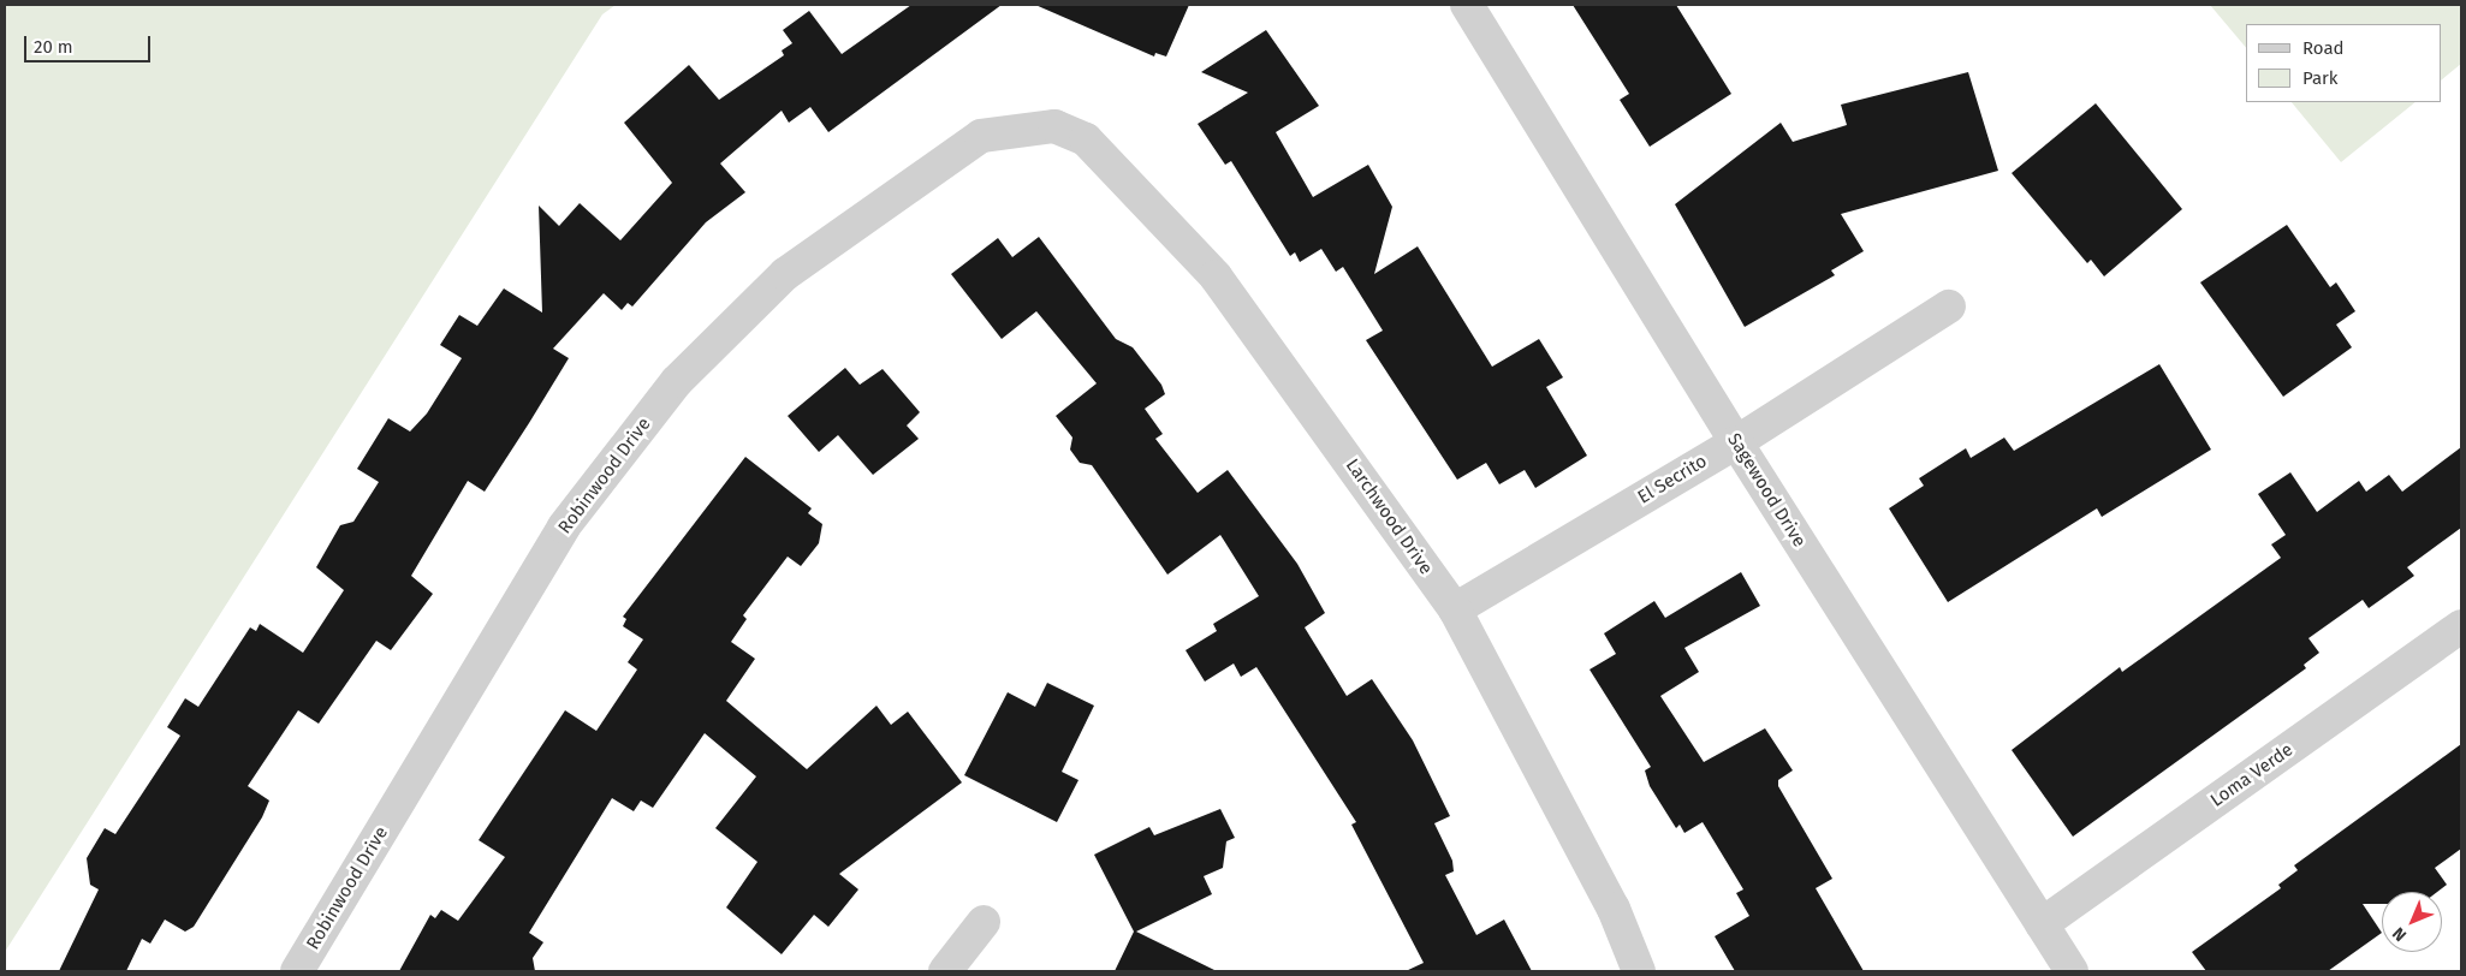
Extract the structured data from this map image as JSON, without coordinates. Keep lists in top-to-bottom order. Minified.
{"streets":{"street":["Robinwood Drive","El Secrito","Sagewood Drive","Larchwood Drive","Loma Verde"]},"crossings":[["Robinwood Drive","Larchwood Drive"],["El Secrito","Sagewood Drive"],["El Secrito","Larchwood Drive"],["Sagewood Drive","Loma Verde"]],"legend":["Road","Park"],"scale_bar":"20 m","north":"bottom left"}
